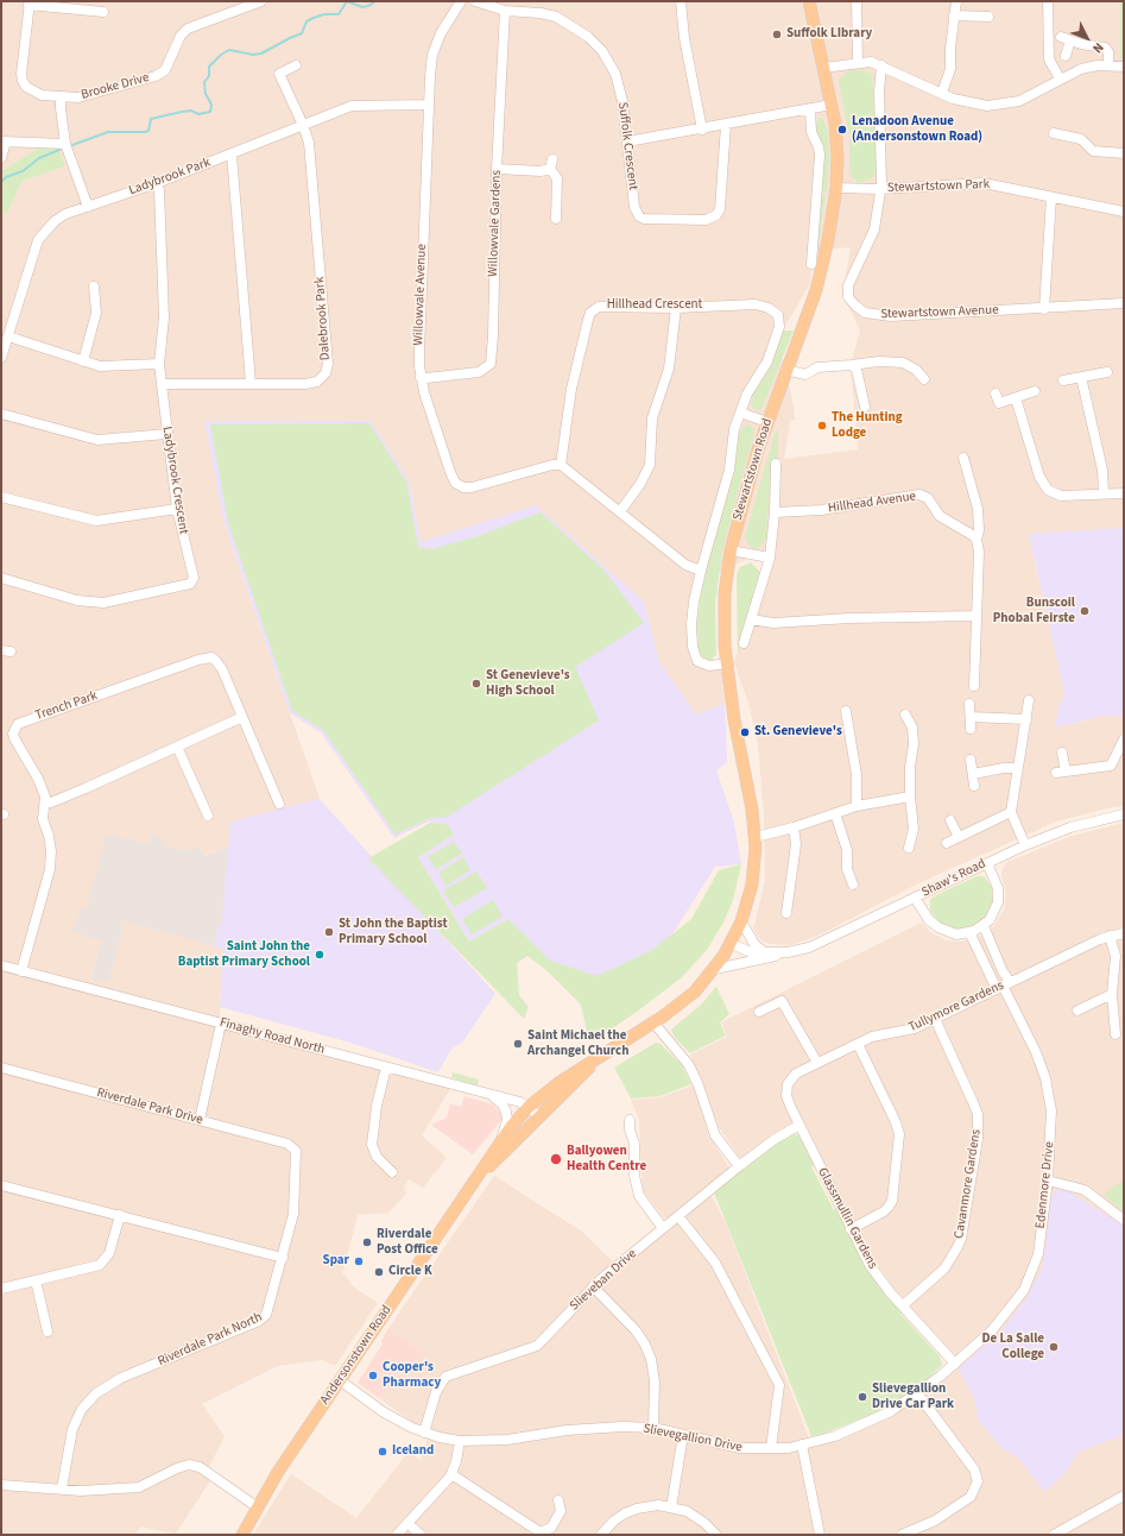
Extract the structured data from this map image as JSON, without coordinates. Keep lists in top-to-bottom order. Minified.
{"streets":{"main road":["Stewartstown Road","Andersonstown Road"],"street":["Brooke Drive","Suffolk Crescent","Ladybrook Park","Stewartstown Park","Willowvale Gardens","Willowvale Avenue","Hillhead Crescent","Stewartstown Avenue","Dalebrook Park","Ladybrook Crescent","Hillhead Avenue","Trench Park","Shaw's Road","Tullymore Gardens","Finaghy Road North","Riverdale Park Drive","Cavanmore Gardens","Edenmore Drive","Glassmullin Gardens","Slieveban Drive","Riverdale Park North","Slievegallion Drive"]},"crossings":[["Suffolk Crescent","Willowvale Gardens"],["Ladybrook Park","Willowvale Avenue"],["Ladybrook Park","Dalebrook Park"],["Ladybrook Park","Ladybrook Crescent"],["Stewartstown Park","Stewartstown Avenue"],["Stewartstown Park","Stewartstown Road"],["Willowvale Gardens","Willowvale Avenue"],["Willowvale Avenue","Hillhead Crescent"],["Hillhead Crescent","Stewartstown Road"],["Dalebrook Park","Ladybrook Crescent"],["Stewartstown Road","Shaw's Road"],["Stewartstown Road","Andersonstown Road"],["Trench Park","Finaghy Road North"],["Shaw's Road","Andersonstown Road"],["Tullymore Gardens","Cavanmore Gardens"],["Tullymore Gardens","Edenmore Drive"],["Tullymore Gardens","Glassmullin Gardens"],["Finaghy Road North","Andersonstown Road"],["Riverdale Park Drive","Riverdale Park North"],["Cavanmore Gardens","Glassmullin Gardens"],["Edenmore Drive","Glassmullin Gardens"],["Edenmore Drive","Slievegallion Drive"],["Glassmullin Gardens","Slieveban Drive"],["Glassmullin Gardens","Slievegallion Drive"],["Slieveban Drive","Slievegallion Drive"],["Andersonstown Road","Slievegallion Drive"]],"places":["Suffolk LIbrary","Lenadoon Avenue (Andersonstown Road)","The Hunting Lodge","Bunscoil Phobal Feirste","St Genevieve's High School","St. Genevieve's","St John the Baptist Primary School","Saint John the Baptist Primary School","Saint Michael the Archangel Church","Ballyowen Health Centre","Riverdale Post Office","Spar","Circle K","De La Salle College","Cooper's Pharmacy","Slievegallion Drive Car Park","Iceland"],"north":"bottom right"}
